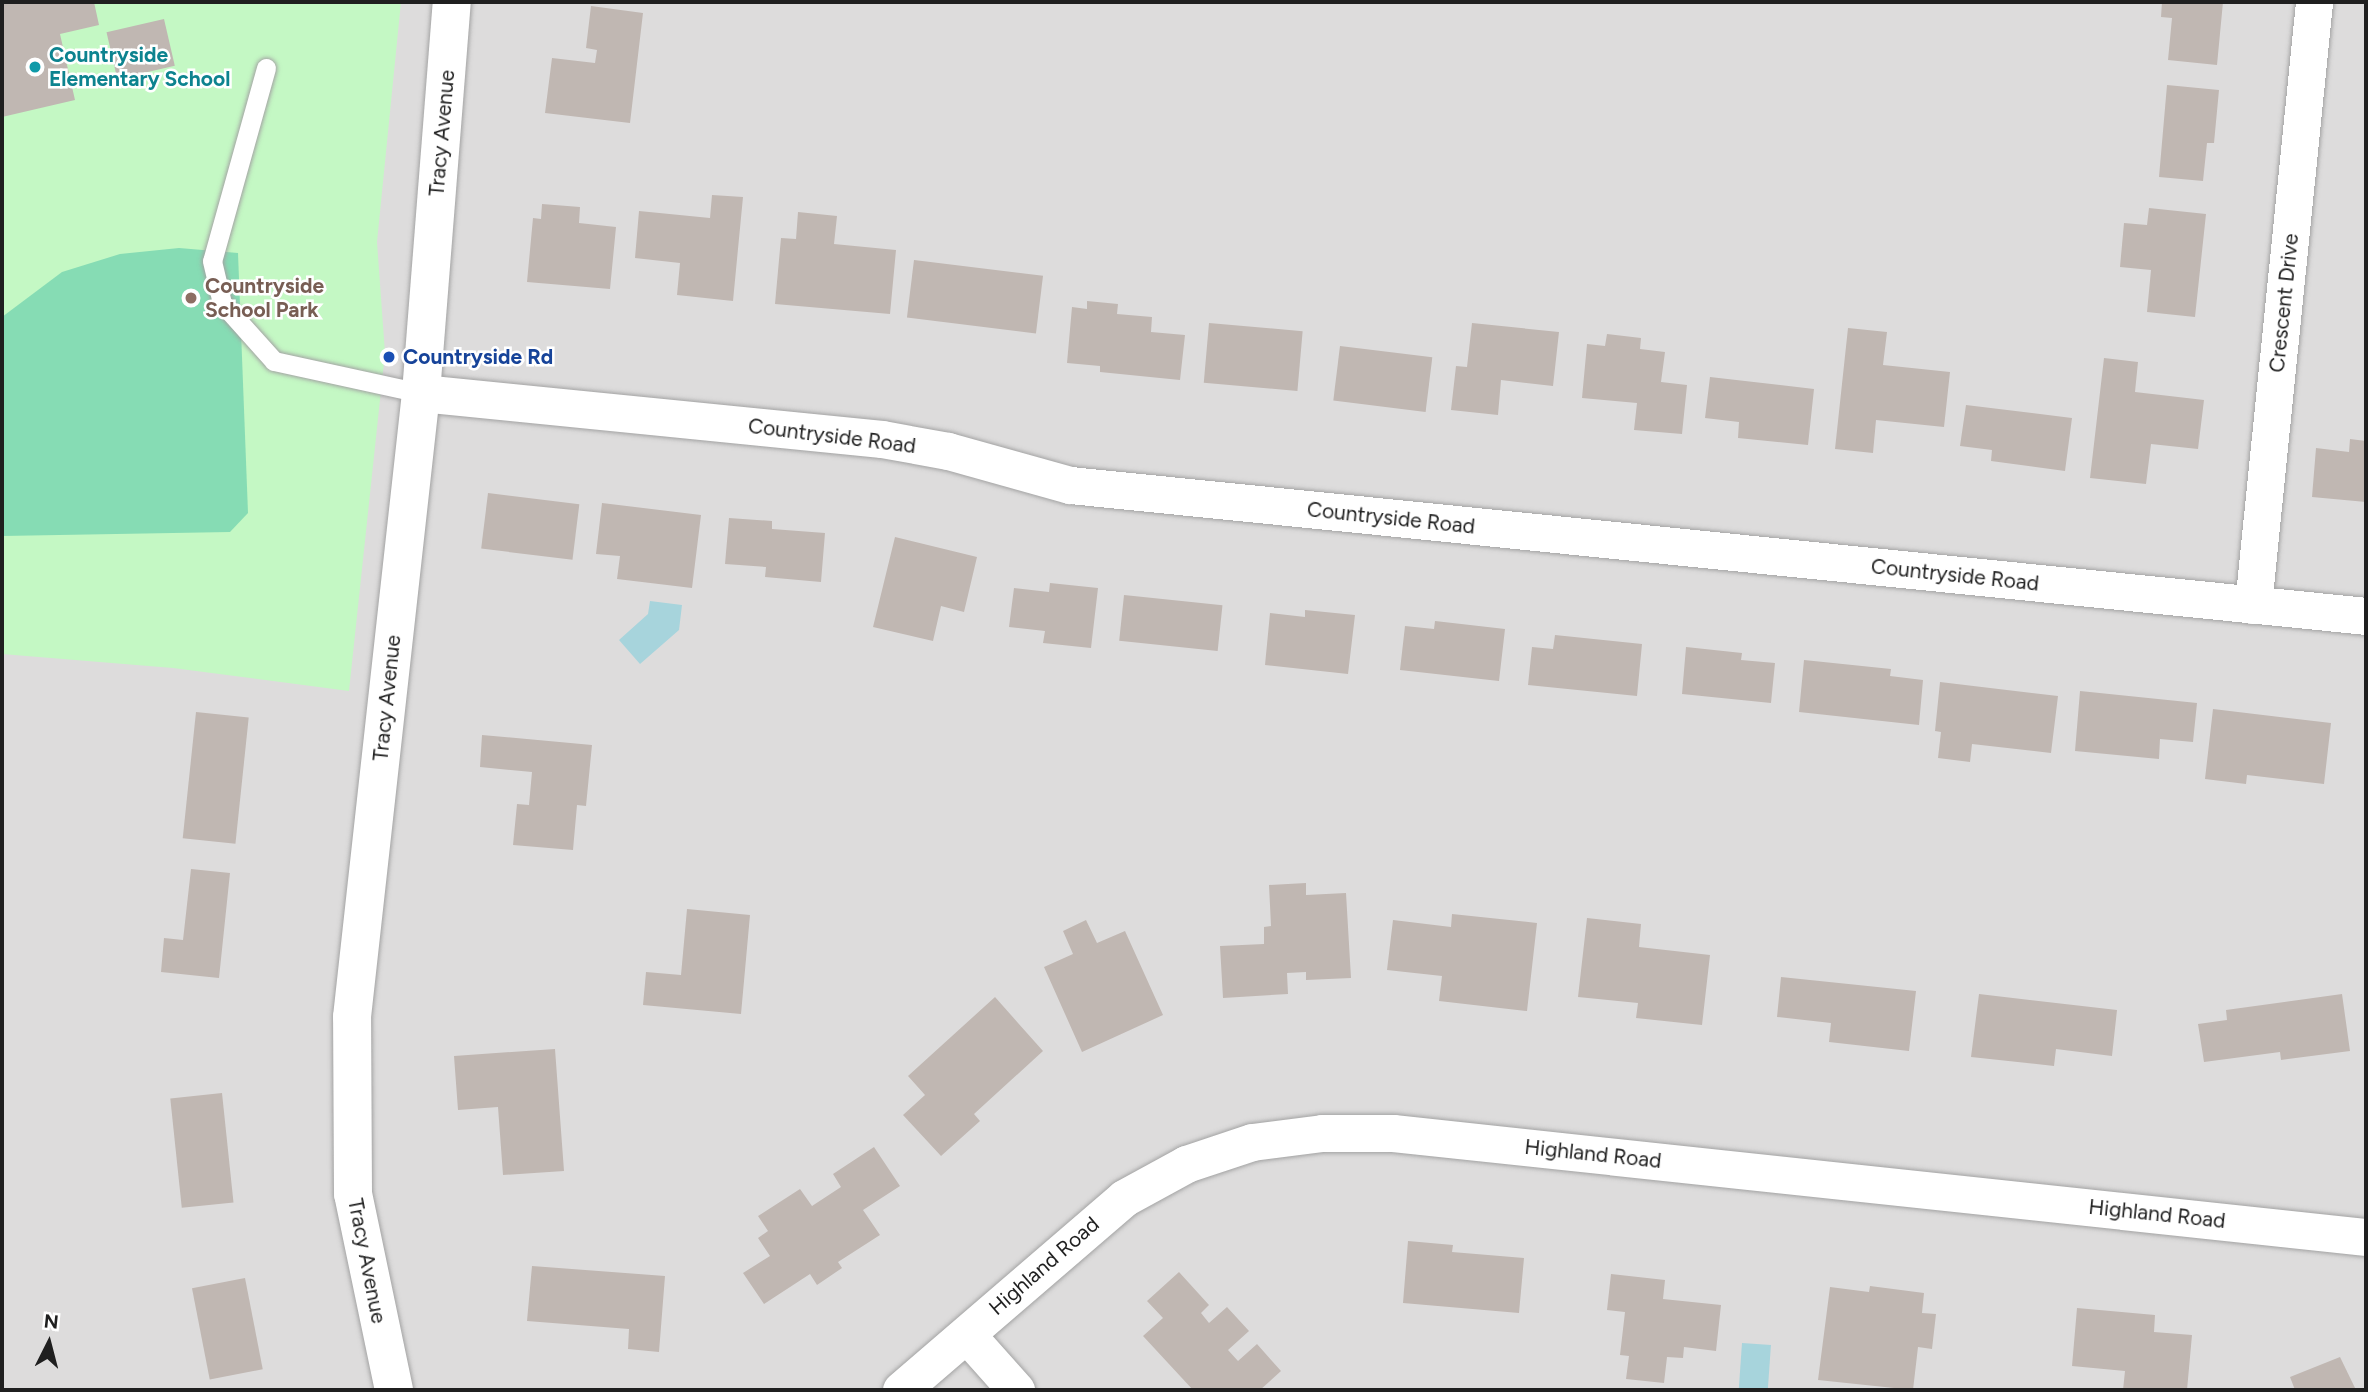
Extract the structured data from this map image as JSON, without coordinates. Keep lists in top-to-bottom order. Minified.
{"streets":{"street":["Tracy Avenue","Crescent Drive","Countryside Road","Highland Road"]},"crossings":[["Tracy Avenue","Countryside Road"],["Crescent Drive","Countryside Road"]],"places":["Countryside Elementary School","Countryside School Park","Countryside Rd"],"north":"top"}
